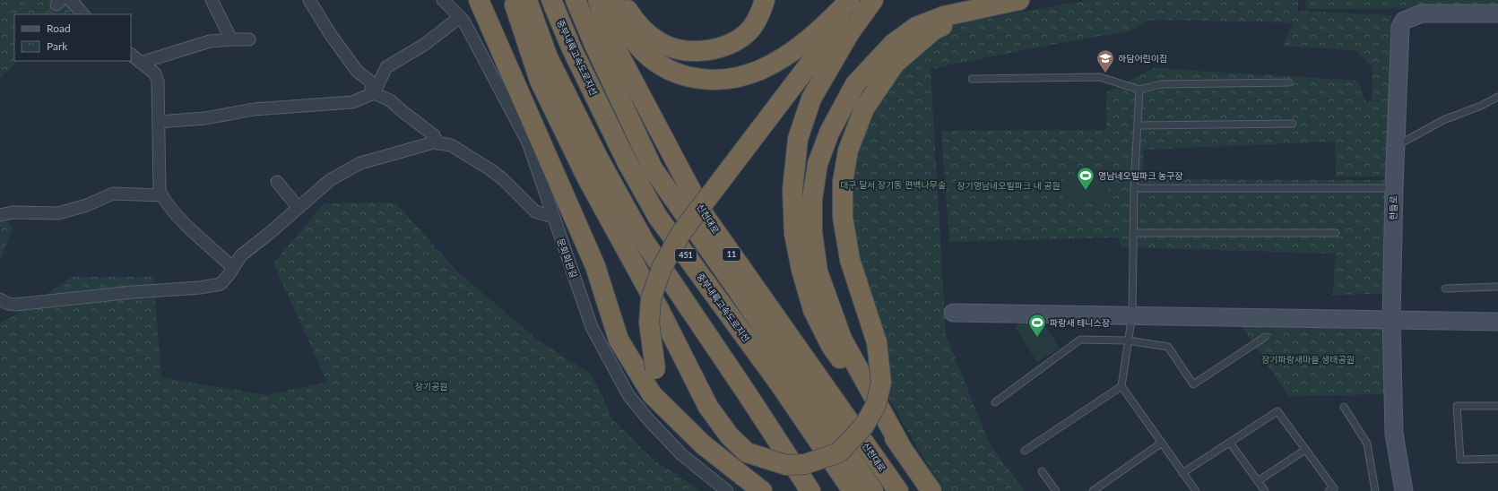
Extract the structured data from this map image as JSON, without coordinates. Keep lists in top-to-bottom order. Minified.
{"streets":{"highway":["중부내륙고속도로지선","신천대로","11","451"],"street":["한들로","문화회관길"]},"parks":["대구 달서 장기동 편백나무숲","장기영남네오빌파크 내 공원","장기파랑새마을 생태공원","장기공원"],"places":{"school or university":["하담어린이집"],"sports":["영남네오빌파크 농구장","파랑새 테니스장"]},"legend":["Road","Park"]}
